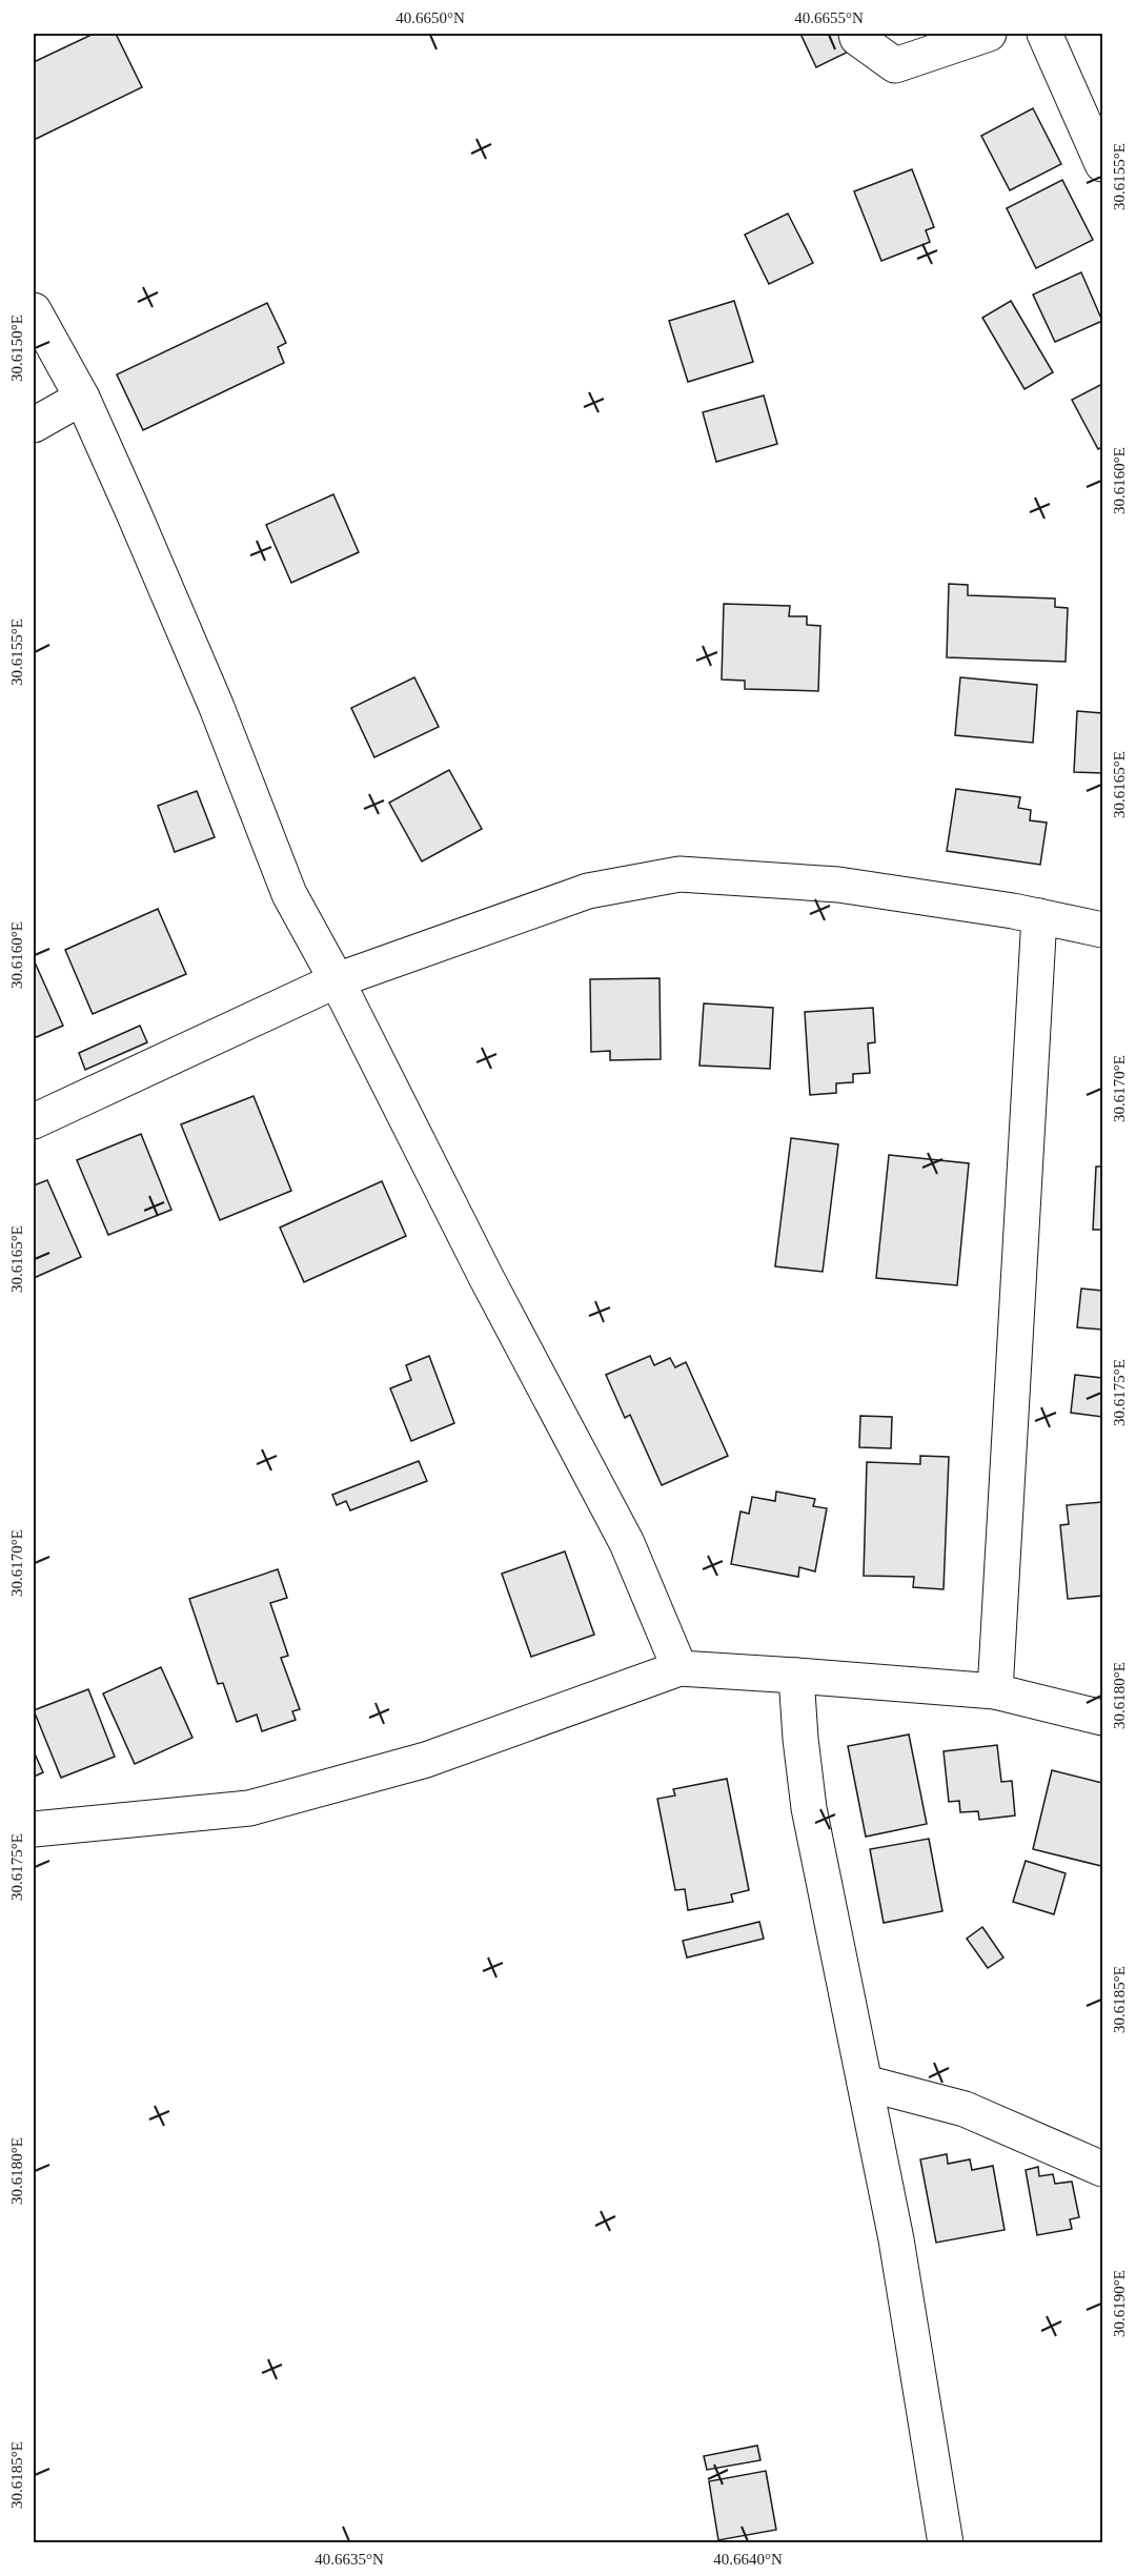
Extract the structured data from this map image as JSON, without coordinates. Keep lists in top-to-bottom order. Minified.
{"coordinates":["40.6650°N","40.6655°N","30.6155°E","30.6150°E","30.6160°E","30.6165°E","30.6170°E","30.6175°E","30.6180°E","30.6185°E","30.6190°E","40.6635°N","40.6640°N"]}
